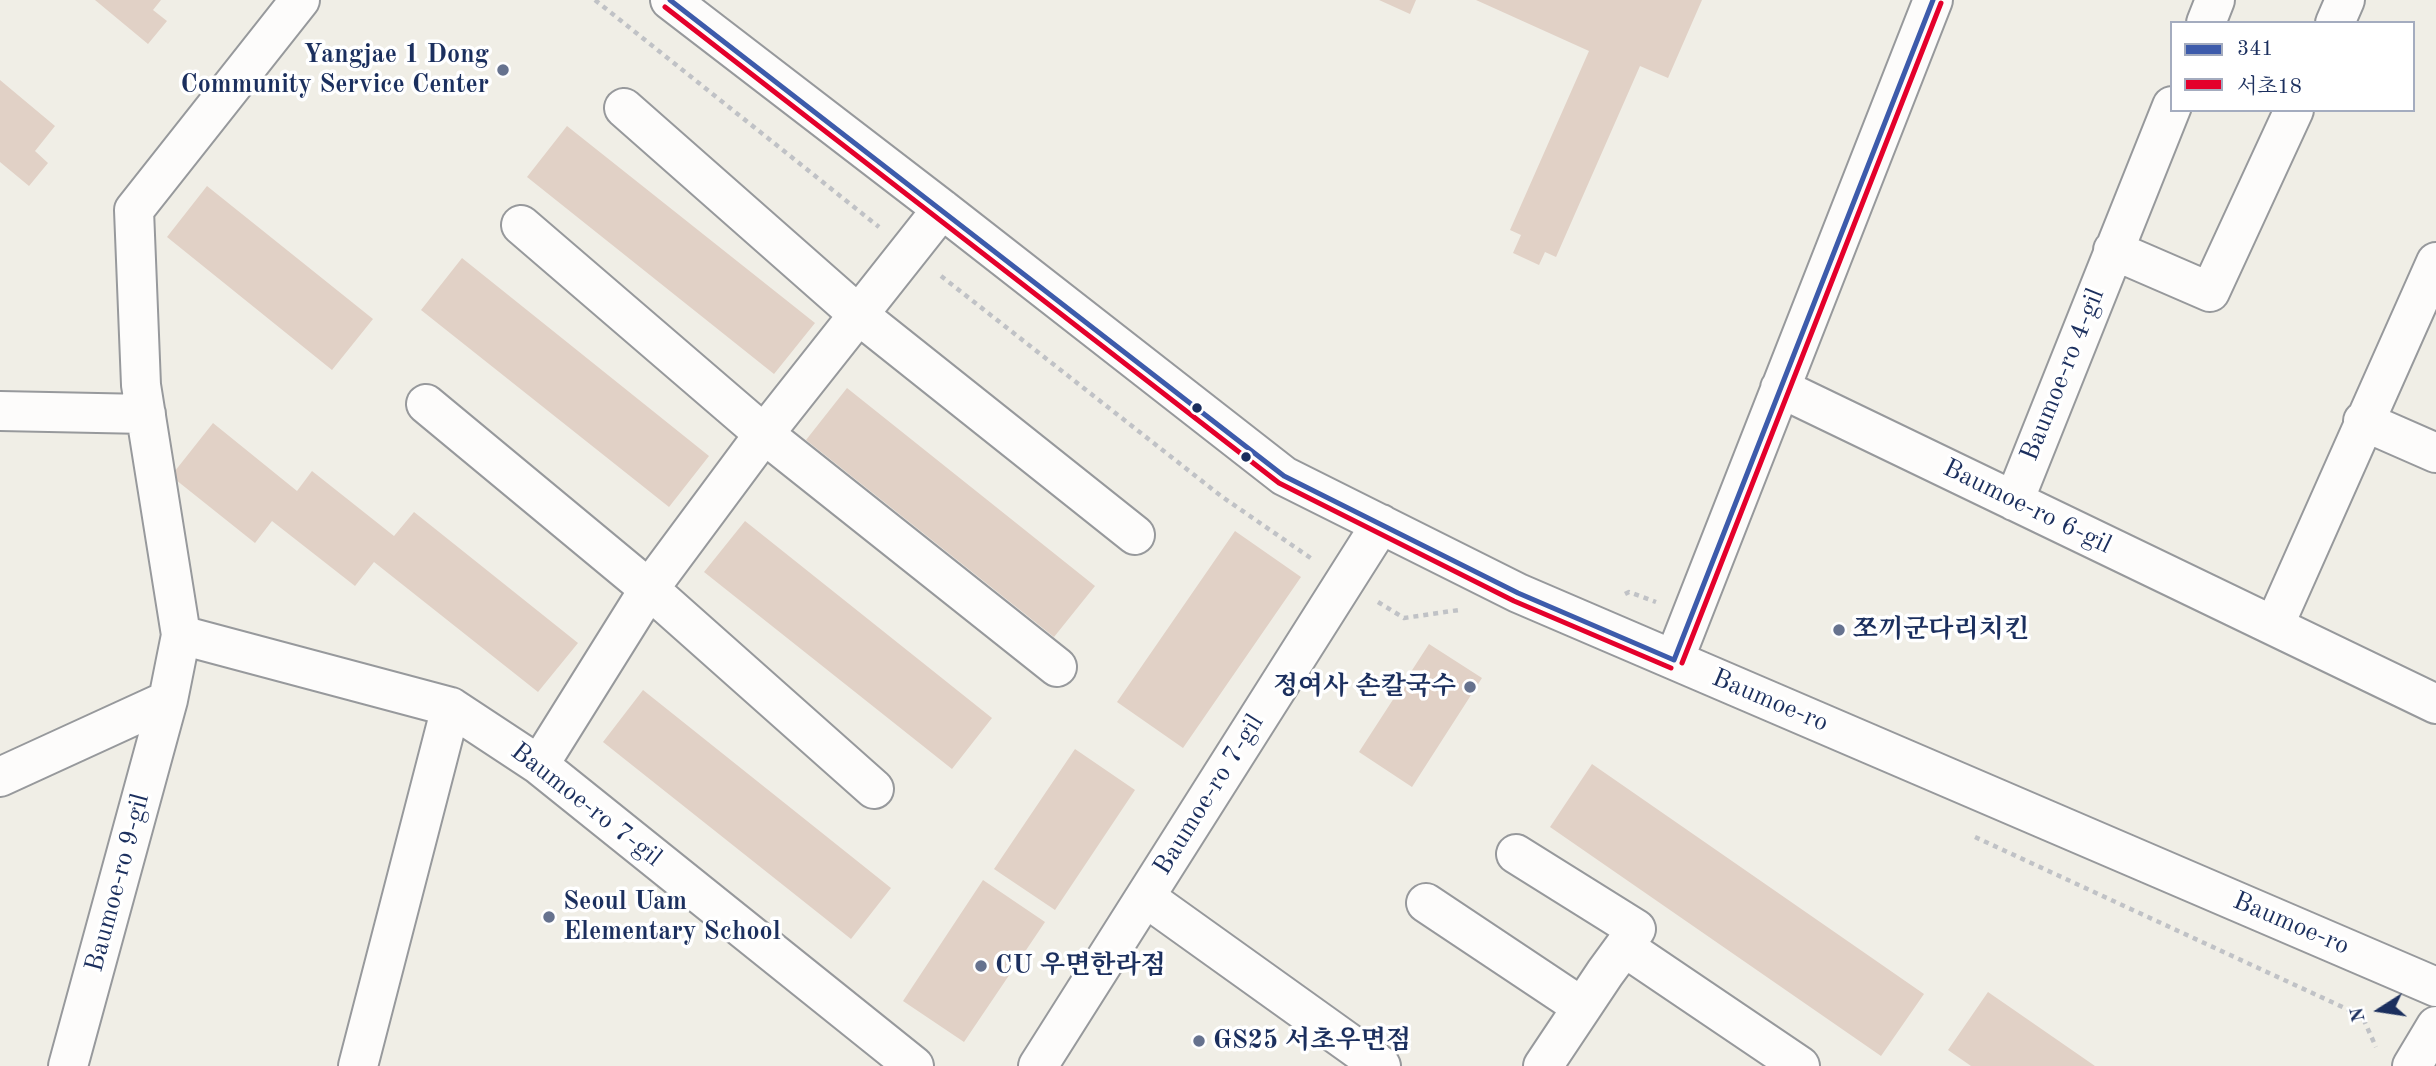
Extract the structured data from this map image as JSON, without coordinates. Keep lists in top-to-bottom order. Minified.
{"streets":{"street":["Baumoe-ro 4-gil","Baumoe-ro 6-gil","Baumoe-ro","Baumoe-ro 7-gil","Baumoe-ro 9-gil"]},"crossings":[["Baumoe-ro 4-gil","Baumoe-ro 6-gil"],["Baumoe-ro","Baumoe-ro 7-gil"],["Baumoe-ro 7-gil","Baumoe-ro 9-gil"]],"places":["Yangjae 1 Dong Community Service Center","쪼끼군다리치킨","정여사 손칼국수","Seoul Uam Elementary School","CU 우면한라점","GS25 서초우면점"],"lines":["transit line 341","transit line 서초18"],"legend":["341","서초18"],"north":"left"}
